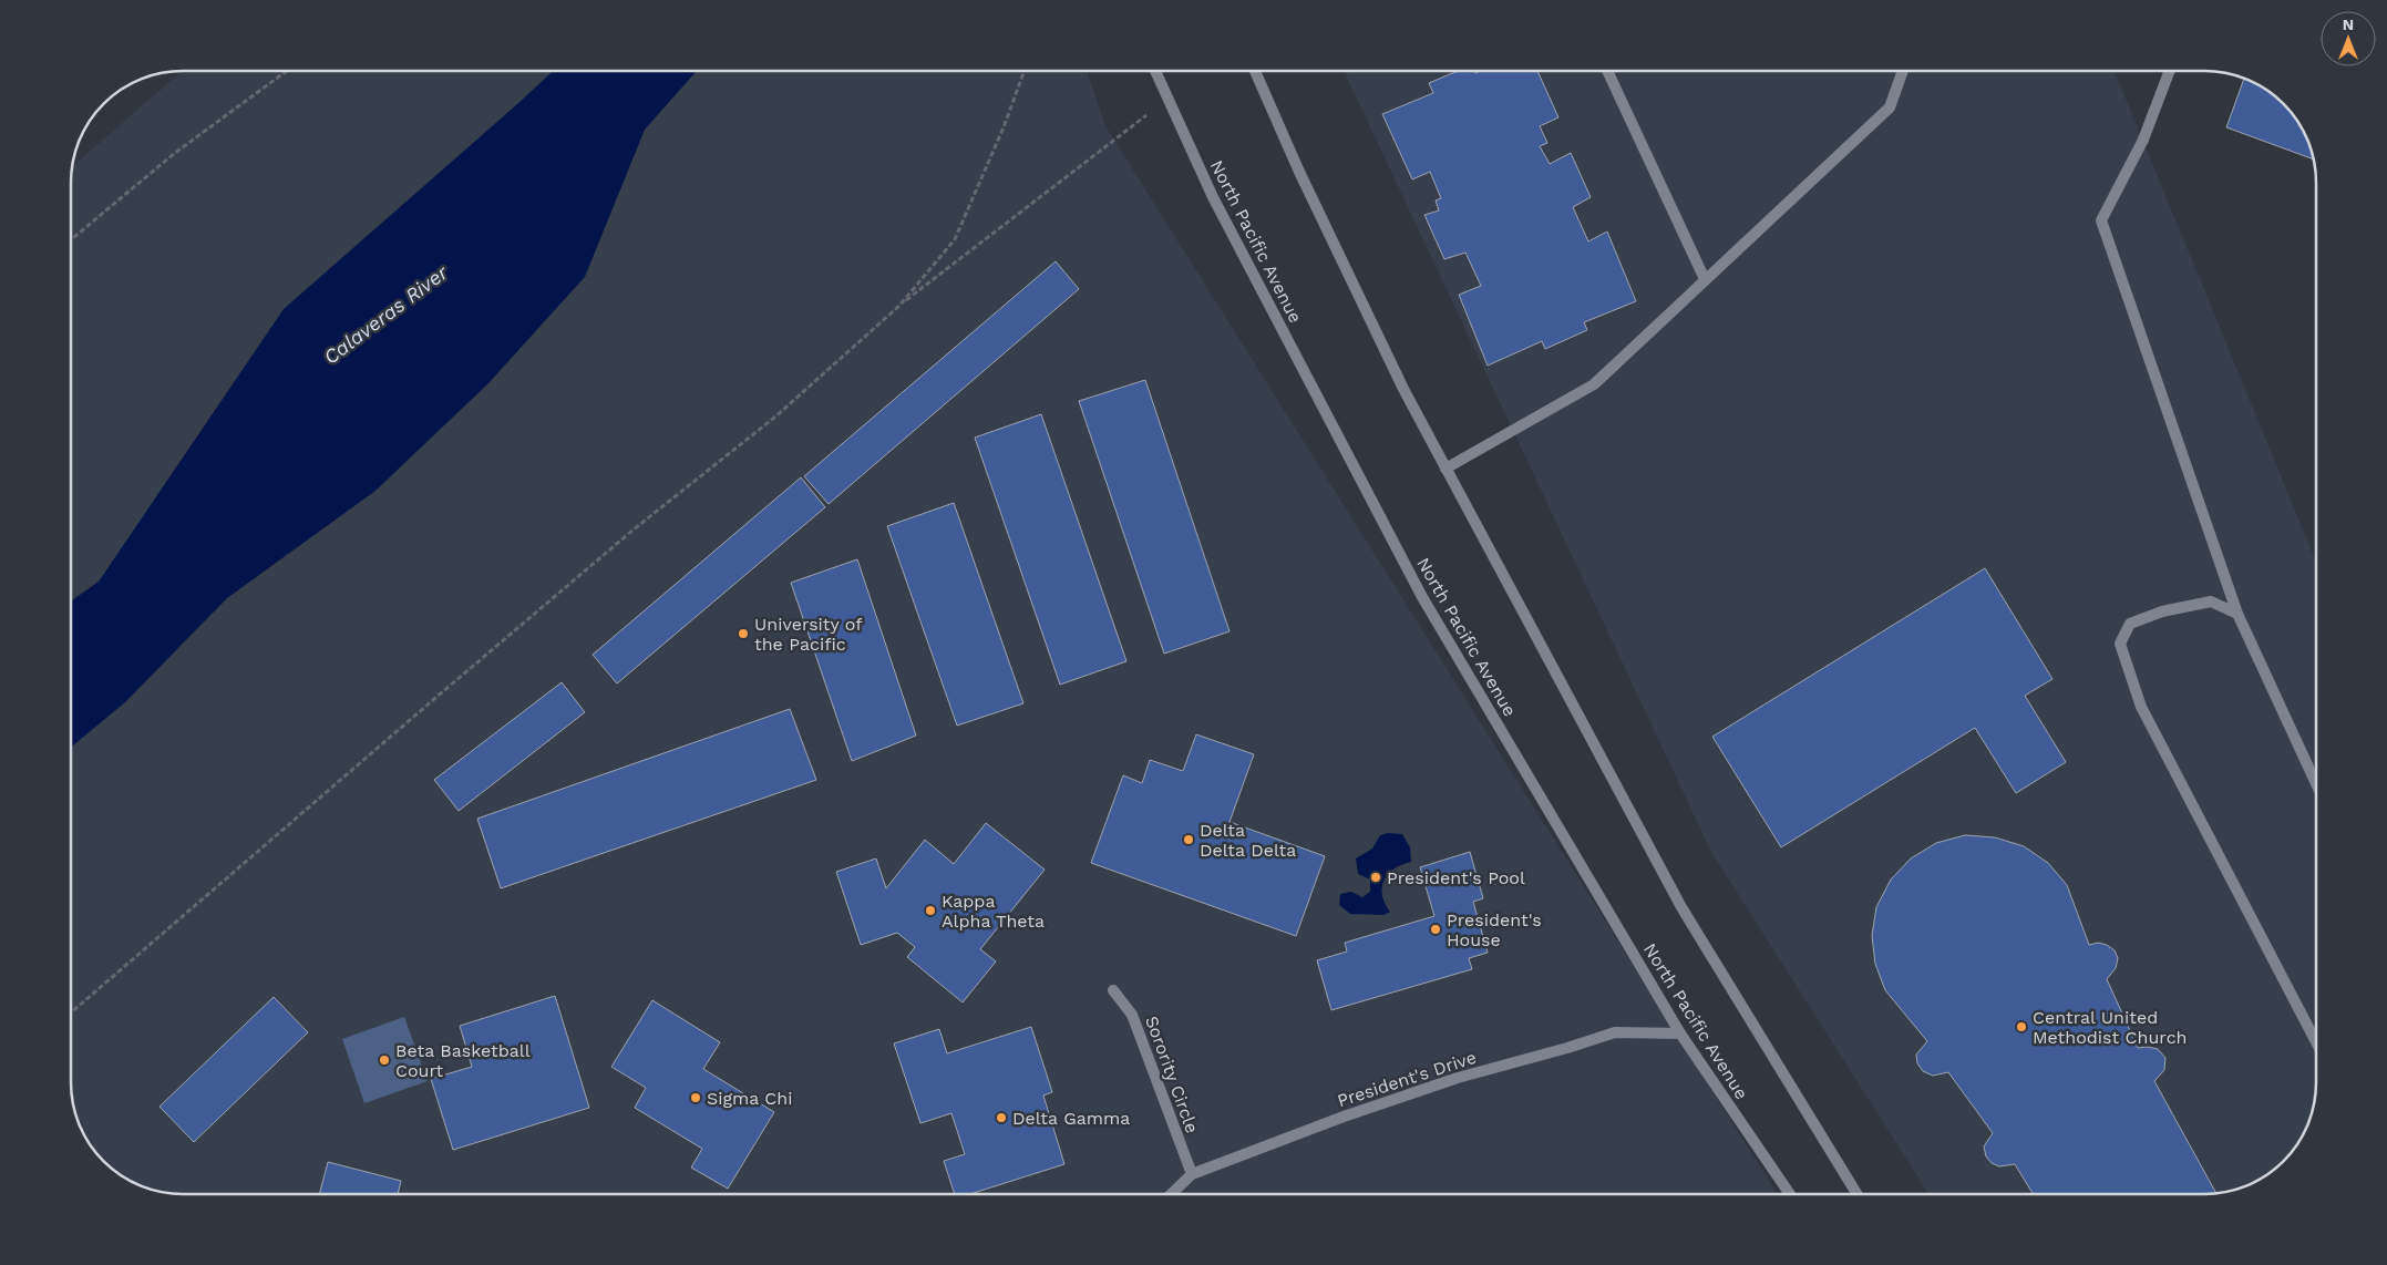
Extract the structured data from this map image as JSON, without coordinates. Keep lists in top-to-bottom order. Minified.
{"streets":{"street":["North Pacific Avenue","Sorority Circle","President's Drive"]},"crossings":[["North Pacific Avenue","President's Drive"],["Sorority Circle","President's Drive"]],"water":["Calaveras River"],"places":["University of the Pacific","Delta Delta Delta","President's Pool","Kappa Alpha Theta","President's House","Central United Methodist Church","Beta Basketball Court","Sigma Chi","Delta Gamma"],"north":"top"}
